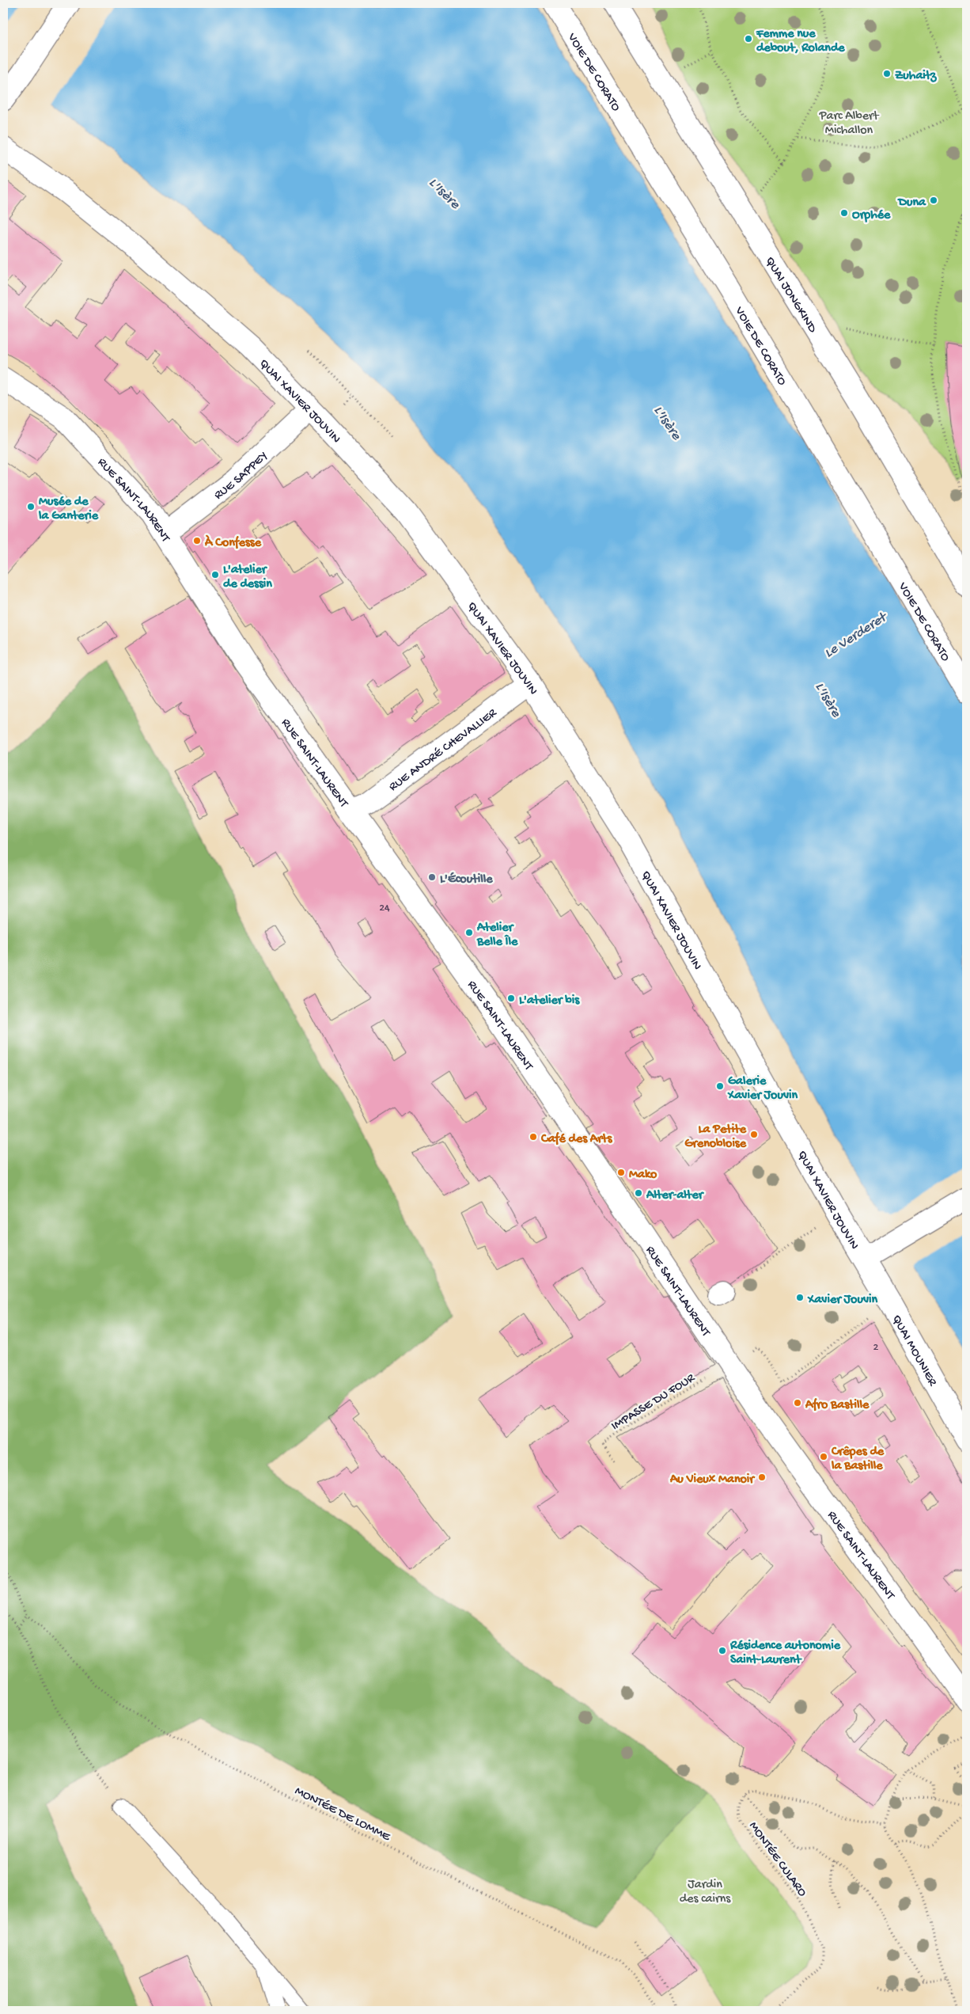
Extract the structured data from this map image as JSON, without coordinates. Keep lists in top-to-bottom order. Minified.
{"streets":{"street":["VOIE DE CORATO","QUAI JONGKIND","QUAI XAVIER JOUVIN","RUE SAPPEY","RUE SAINT-LAURENT","RUE ANDRÉ CHEVALLIER","QUAI MOUNIER"],"path":["IMPASSE DU FOUR","MONTÉE DE LOMME","MONTÉE CULARO"]},"crossings":[["QUAI XAVIER JOUVIN","RUE SAPPEY"],["QUAI XAVIER JOUVIN","RUE ANDRÉ CHEVALLIER"],["QUAI XAVIER JOUVIN","QUAI MOUNIER"],["RUE SAPPEY","RUE SAINT-LAURENT"],["RUE SAINT-LAURENT","RUE ANDRÉ CHEVALLIER"],["RUE SAINT-LAURENT","IMPASSE DU FOUR"]],"water":["L'Isère","Le Verderet"],"parks":["Parc Albert Michallon","Jardin des cairns"],"places":["Femme nue debout, Rolande","Zuhaitz","Duna","Orphée","Musée de la Ganterie","À Confesse","L'atelier de dessin","L'Écoutille","Atelier Belle Île","L'atelier bis","Galerie Xavier Jouvin","La Petite Grenobloise","Café des Arts","Mako","Alter-alter","Xavier Jouvin","Afro Bastille","Crêpes de la Bastille","Au Vieux Manoir","Résidence autonomie Saint-Laurent"],"house_numbers":["24","2"]}
